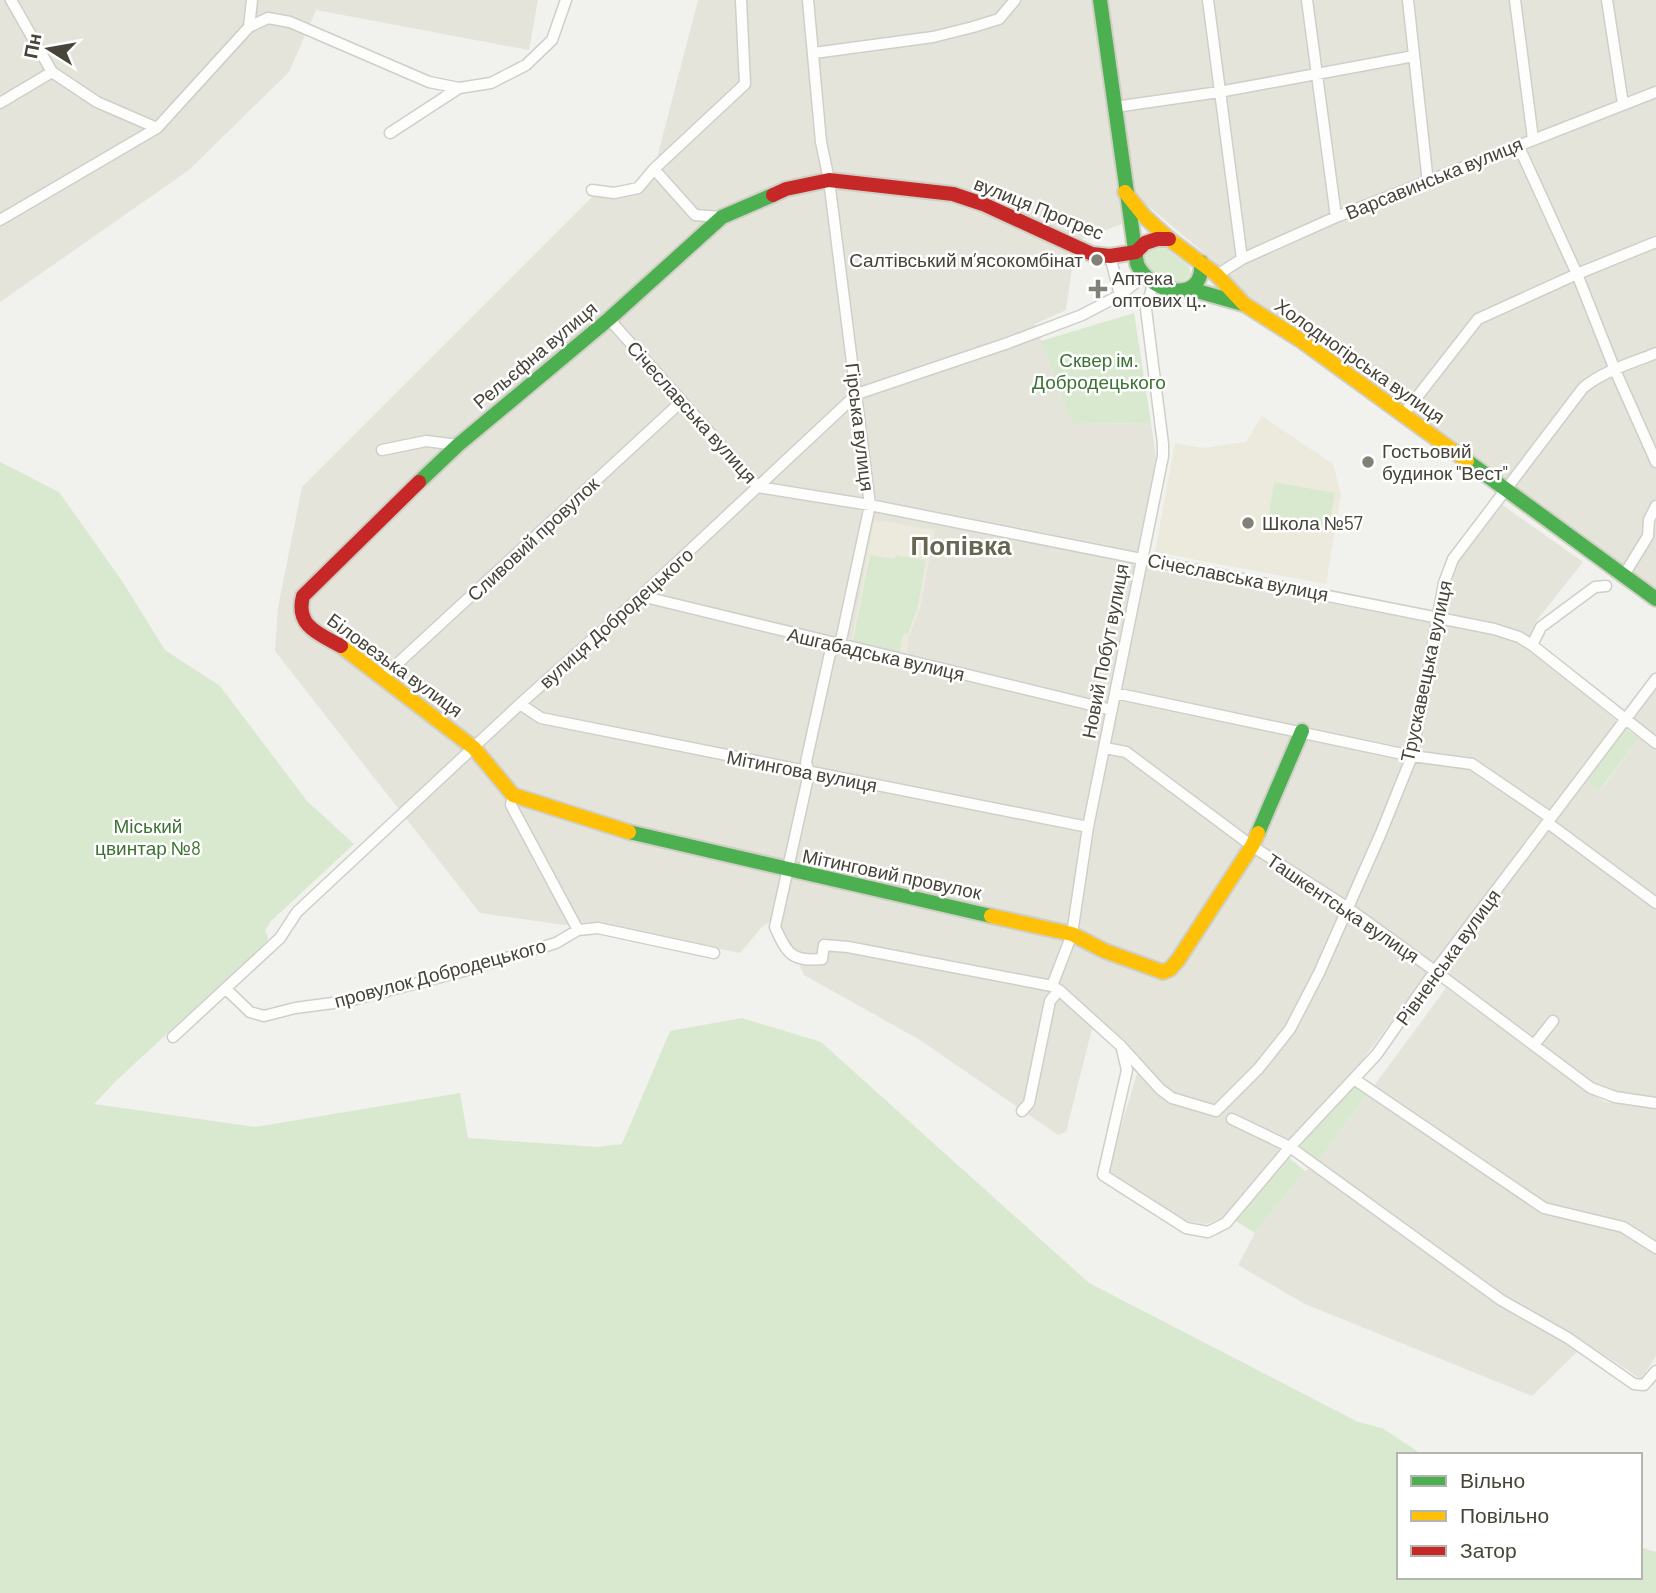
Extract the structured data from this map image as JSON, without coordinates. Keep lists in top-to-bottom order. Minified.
{"streets":{"street":["Варсавинська вулиця","вулиця Прогрес","Рельєфна вулиця","Холодногірська вулиця","Січеславська вулиця","Гірська вулиця","Сливовий провулок","вулиця Добродецького","Новий Побут вулиця","Ашгабадська вулиця","Біловезька вулиця","Трускавецька вулиця","Мітингова вулиця","Мітинговий провулок","Ташкентська вулиця","Рівненська вулиця","провулок Добродецького"]},"crossings":[["Варсавинська вулиця","Холодногірська вулиця"],["вулиця Прогрес","Рельєфна вулиця"],["вулиця Прогрес","Гірська вулиця"],["Рельєфна вулиця","Січеславська вулиця"],["Рельєфна вулиця","Гірська вулиця"],["Рельєфна вулиця","Біловезька вулиця"],["Холодногірська вулиця","вулиця Добродецького"],["Холодногірська вулиця","Новий Побут вулиця"],["Холодногірська вулиця","Трускавецька вулиця"],["Січеславська вулиця","Гірська вулиця"],["Січеславська вулиця","Сливовий провулок"],["Січеславська вулиця","вулиця Добродецького"],["Січеславська вулиця","Новий Побут вулиця"],["Січеславська вулиця","Трускавецька вулиця"],["Січеславська вулиця","Рівненська вулиця"],["Гірська вулиця","вулиця Добродецького"],["Гірська вулиця","Новий Побут вулиця"],["Гірська вулиця","Ашгабадська вулиця"],["Гірська вулиця","Мітингова вулиця"],["Гірська вулиця","Мітинговий провулок"],["Сливовий провулок","Біловезька вулиця"],["вулиця Добродецького","Новий Побут вулиця"],["вулиця Добродецького","Ашгабадська вулиця"],["вулиця Добродецького","Біловезька вулиця"],["вулиця Добродецького","Мітингова вулиця"],["вулиця Добродецького","провулок Добродецького"],["Новий Побут вулиця","Ашгабадська вулиця"],["Новий Побут вулиця","Мітингова вулиця"],["Новий Побут вулиця","Мітинговий провулок"],["Новий Побут вулиця","Ташкентська вулиця"],["Біловезька вулиця","Мітинговий провулок"],["Трускавецька вулиця","Ташкентська вулиця"],["Трускавецька вулиця","Рівненська вулиця"],["Мітинговий провулок","Ташкентська вулиця"],["Ташкентська вулиця","Рівненська вулиця"]],"districts":["Попівка"],"parks":["Сквер ім. Добродецького","Міський цвинтар №8"],"places":{"other":["Салтівський м’ясокомбінат","Гостьовий будинок \"Вест\"","Школа №57"],"health":["Аптека оптових ц‥"]},"legend":["Вільно","Повільно","Затор"],"north":"left"}
